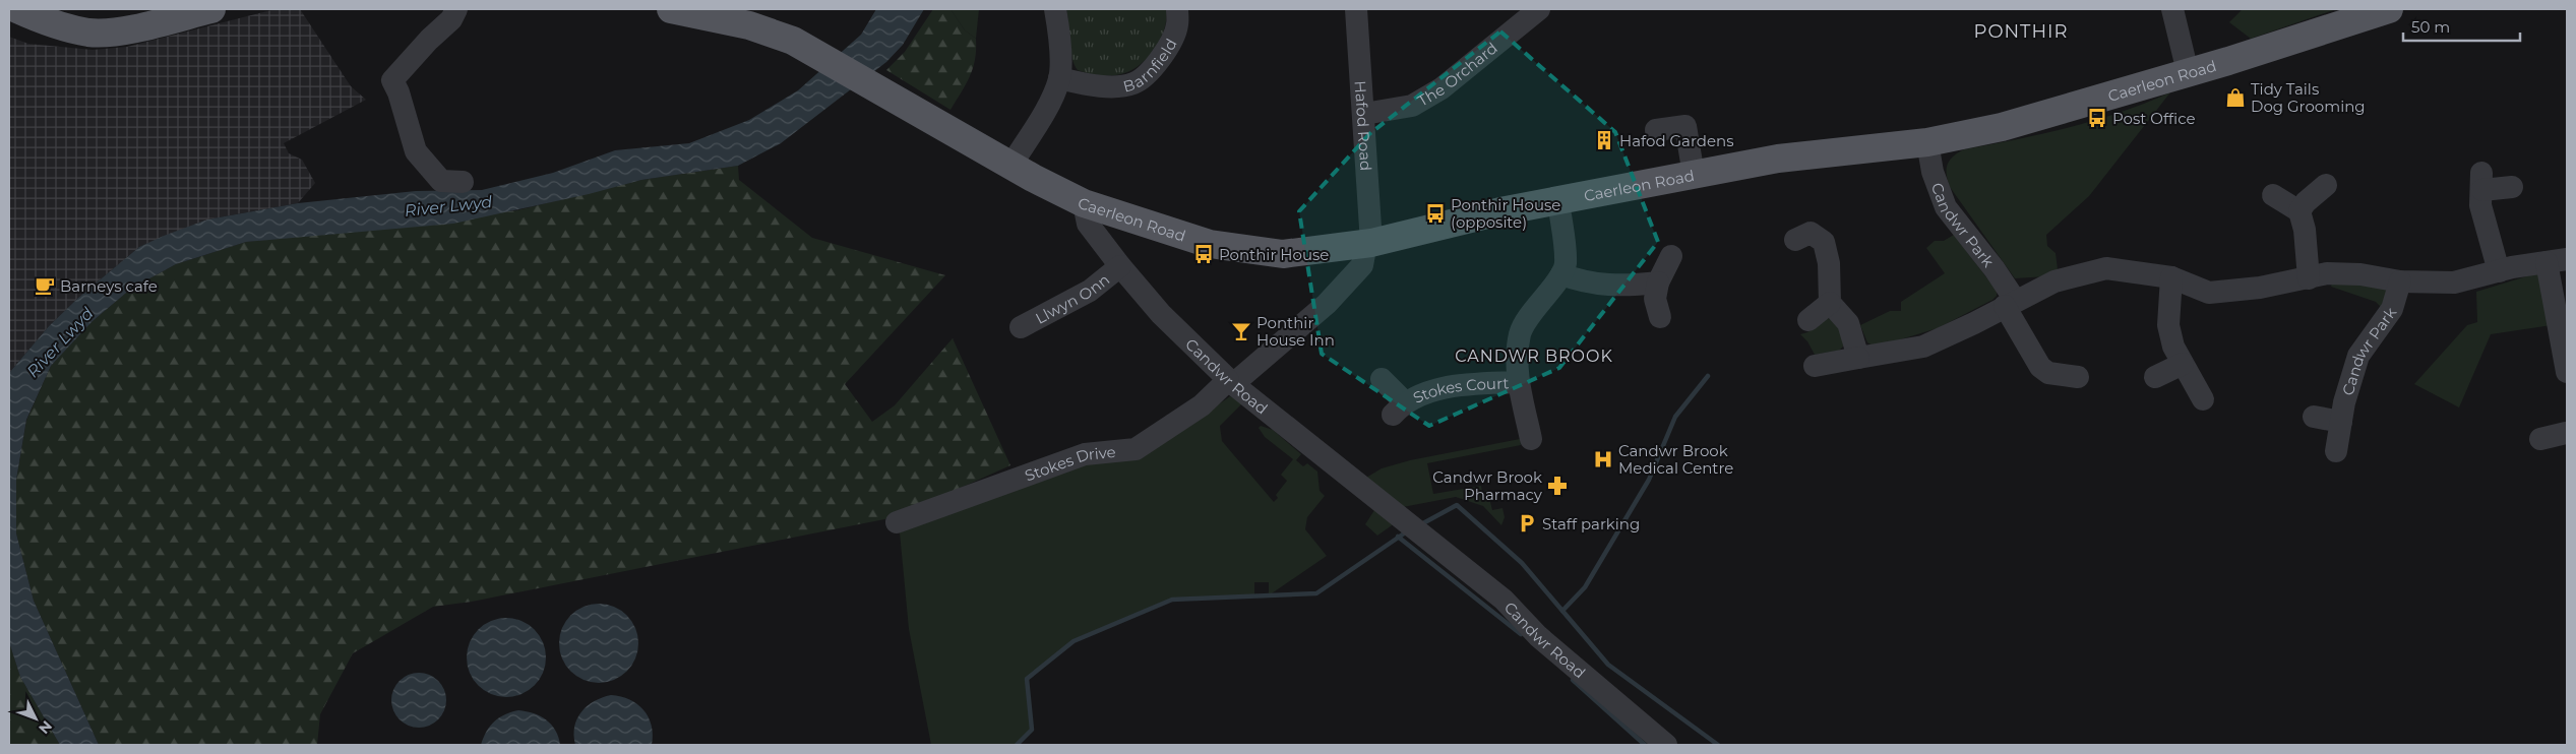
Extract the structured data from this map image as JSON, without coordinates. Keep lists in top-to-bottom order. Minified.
{"streets":{"main road":["Caerleon Road"],"street":["Barnfield","The Orchard","Hafod Road","Candwr Park","Llwyn Onn","Candwr Road","Stokes Court","Stokes Drive"]},"crossings":[["The Orchard","Hafod Road"],["Caerleon Road","Hafod Road"],["Caerleon Road","Candwr Park"],["Caerleon Road","Candwr Road"],["Caerleon Road","Stokes Drive"],["Hafod Road","Stokes Drive"],["Llwyn Onn","Candwr Road"],["Candwr Road","Stokes Drive"]],"districts":["PONTHIR","CANDWR BROOK"],"water":["River Lwyd"],"places":{"shop":["Tidy Tails Dog Grooming"],"bus stop":["Post Office","Ponthir House (opposite)","Ponthir House"],"building":["Hafod Gardens"],"cafe":["Barneys cafe"],"bar":["Ponthir House Inn"],"hospital":["Candwr Brook Medical Centre"],"pharmacy":["Candwr Brook Pharmacy"],"parking":["Staff parking"]},"scale_bar":"50 m","north":"bottom right"}
